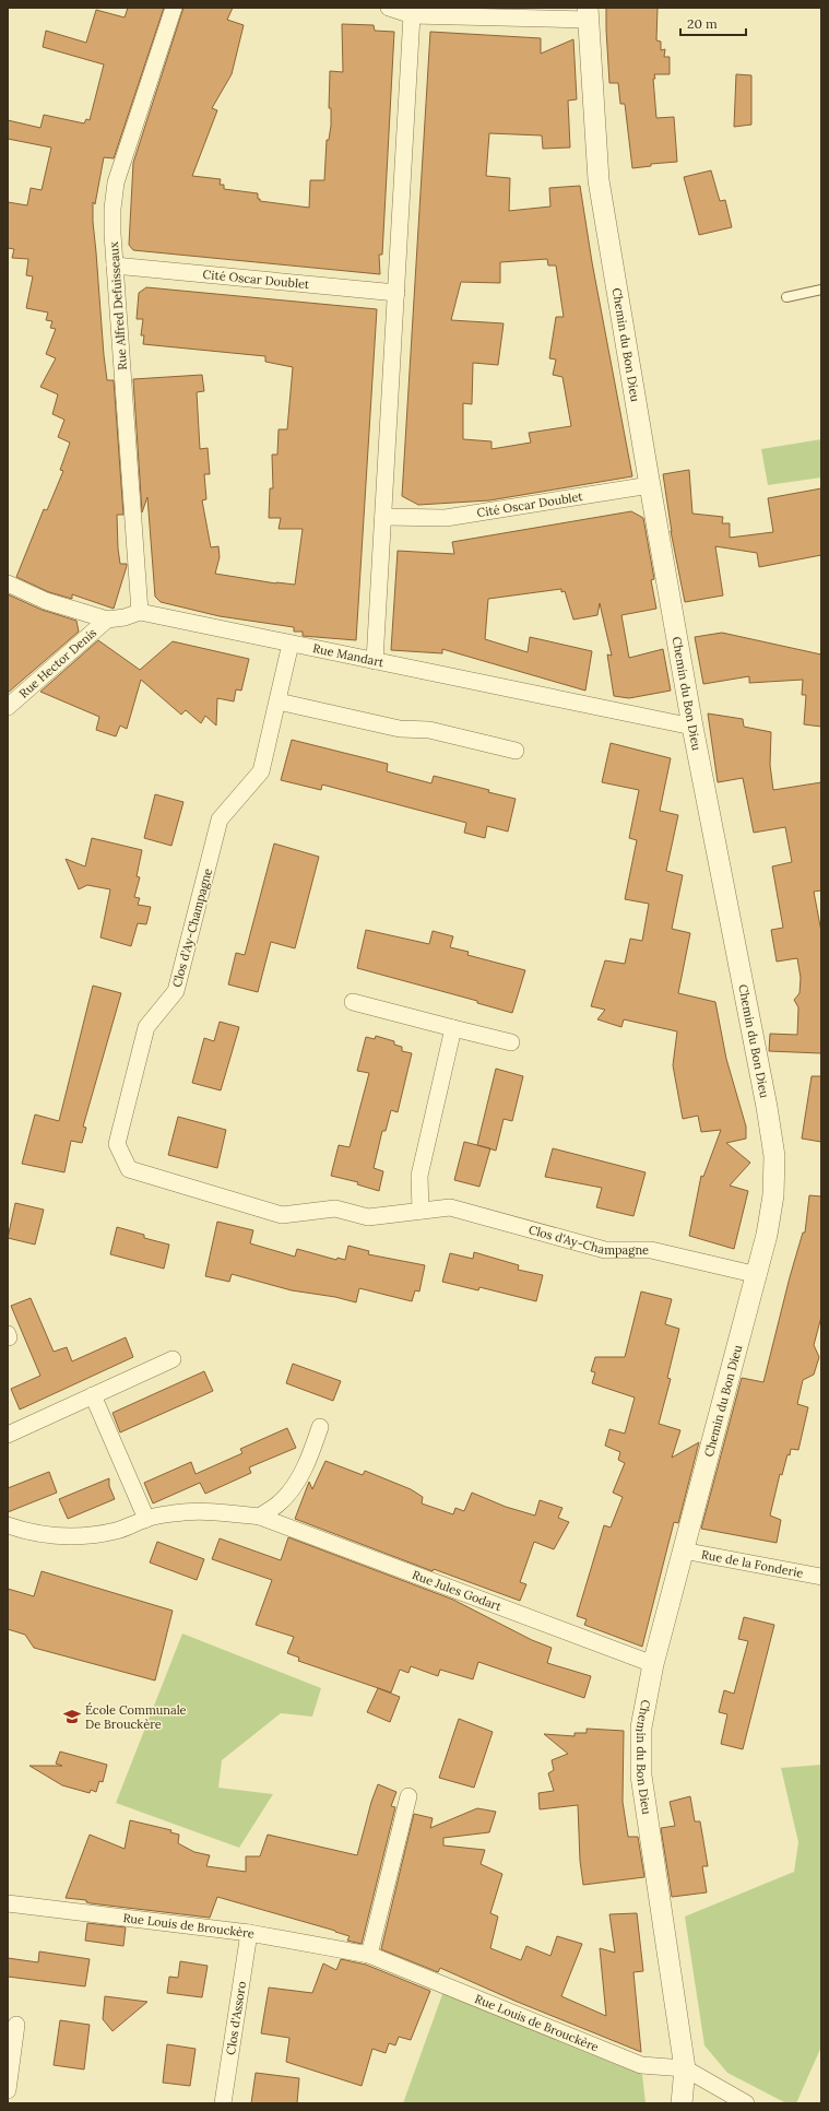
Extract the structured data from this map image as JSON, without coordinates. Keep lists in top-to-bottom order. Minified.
{"streets":{"street":["Cité Oscar Doublet","Rue Alfred Defuisseaux","Chemin du Bon Dieu","Rue Mandart","Rue Hector Denis","Clos d'Ay-Champagne","Rue de la Fonderie","Rue Jules Godart","Rue Louis de Brouckère","Clos d'Assoro"]},"crossings":[["Cité Oscar Doublet","Rue Alfred Defuisseaux"],["Cité Oscar Doublet","Chemin du Bon Dieu"],["Rue Alfred Defuisseaux","Rue Mandart"],["Chemin du Bon Dieu","Rue Mandart"],["Chemin du Bon Dieu","Clos d'Ay-Champagne"],["Chemin du Bon Dieu","Rue de la Fonderie"],["Chemin du Bon Dieu","Rue Jules Godart"],["Chemin du Bon Dieu","Rue Louis de Brouckère"],["Rue Mandart","Rue Hector Denis"],["Rue Mandart","Clos d'Ay-Champagne"],["Rue Louis de Brouckère","Clos d'Assoro"]],"places":{"school or university":["École Communale De Brouckère"]},"scale_bar":"20 m"}
